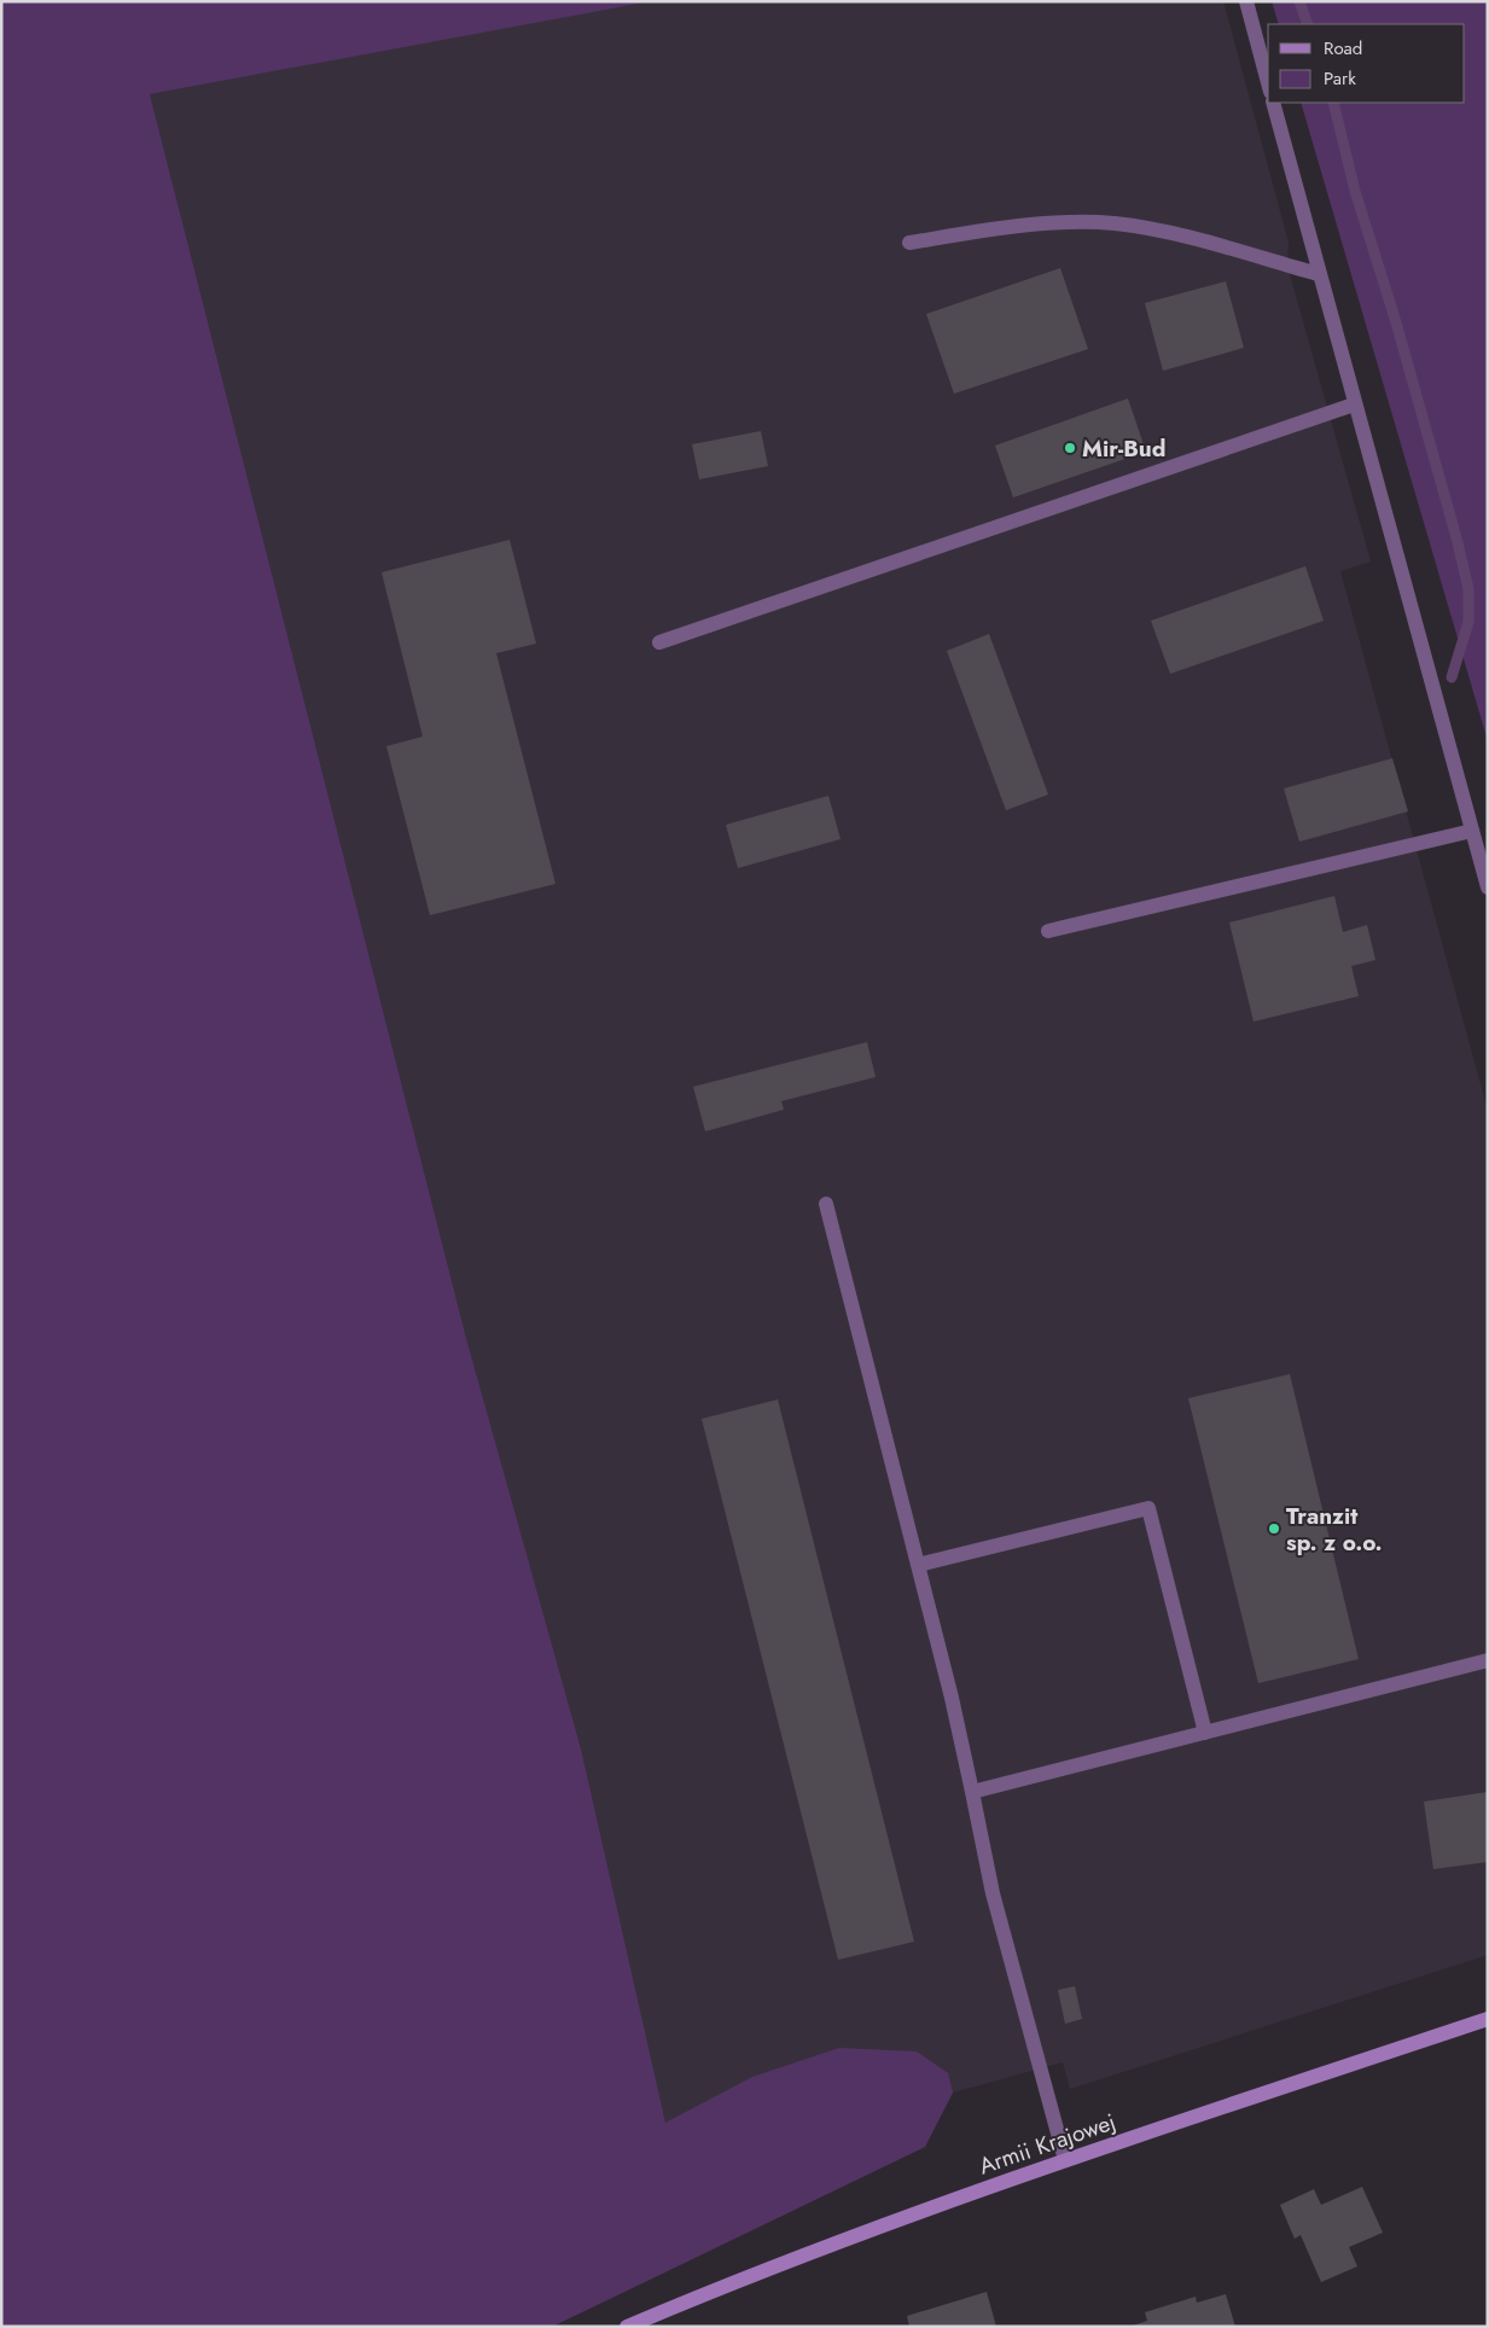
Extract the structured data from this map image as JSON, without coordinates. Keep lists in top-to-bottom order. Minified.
{"streets":{"street":["Armii Krajowej"]},"places":["Mir-Bud","Tranzit sp. z o.o."],"legend":["Road","Park"]}
